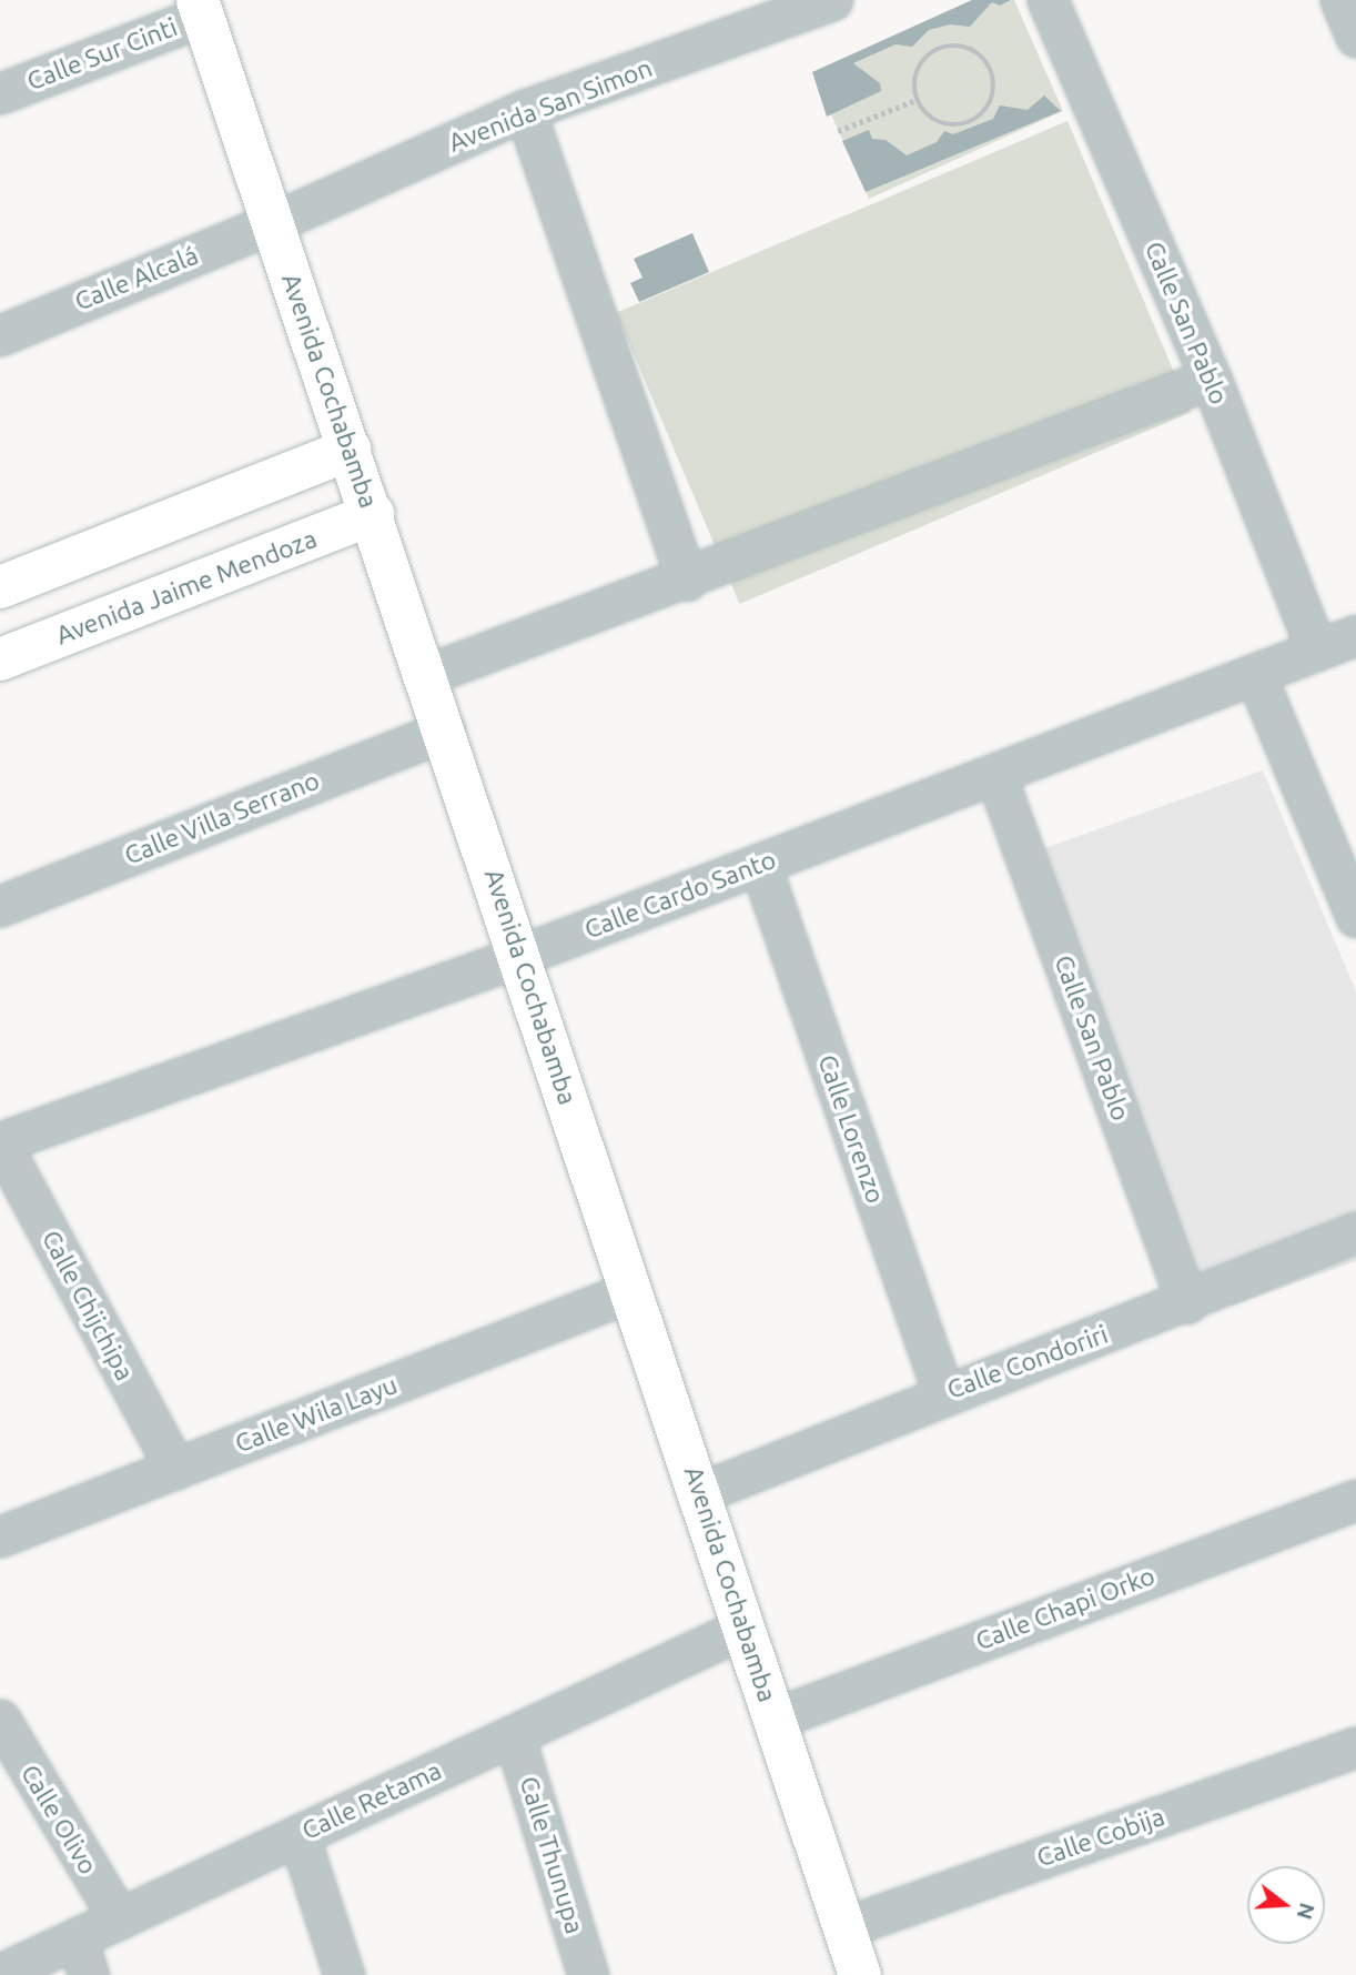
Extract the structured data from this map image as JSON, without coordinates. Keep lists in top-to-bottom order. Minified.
{"streets":{"main road":["Avenida Cochabamba","Avenida Jaime Mendoza"],"street":["Calle Sur Cinti","Avenida San Simon","Calle Alcalá","Calle San Pablo","Calle Villa Serrano","Calle Cardo Santo","Calle Lorenzo","Calle Chijchipa","Calle Condoriri","Calle Wila Layu","Calle Chapi Orko","Calle Retama","Calle Olivo","Calle Cobija","Calle Thunupa"]},"crossings":[["Calle Sur Cinti","Avenida Cochabamba"],["Avenida San Simon","Calle Alcalá"],["Avenida San Simon","Avenida Cochabamba"],["Calle Alcalá","Avenida Cochabamba"],["Calle San Pablo","Calle Cardo Santo"],["Calle San Pablo","Calle Condoriri"],["Avenida Cochabamba","Avenida Jaime Mendoza"],["Avenida Cochabamba","Calle Villa Serrano"],["Avenida Cochabamba","Calle Cardo Santo"],["Avenida Cochabamba","Calle Condoriri"],["Avenida Cochabamba","Calle Wila Layu"],["Avenida Cochabamba","Calle Chapi Orko"],["Avenida Cochabamba","Calle Retama"],["Avenida Cochabamba","Calle Cobija"],["Calle Cardo Santo","Calle Lorenzo"],["Calle Cardo Santo","Calle Chijchipa"],["Calle Lorenzo","Calle Condoriri"],["Calle Chijchipa","Calle Wila Layu"],["Calle Retama","Calle Olivo"],["Calle Retama","Calle Thunupa"]],"north":"right"}
